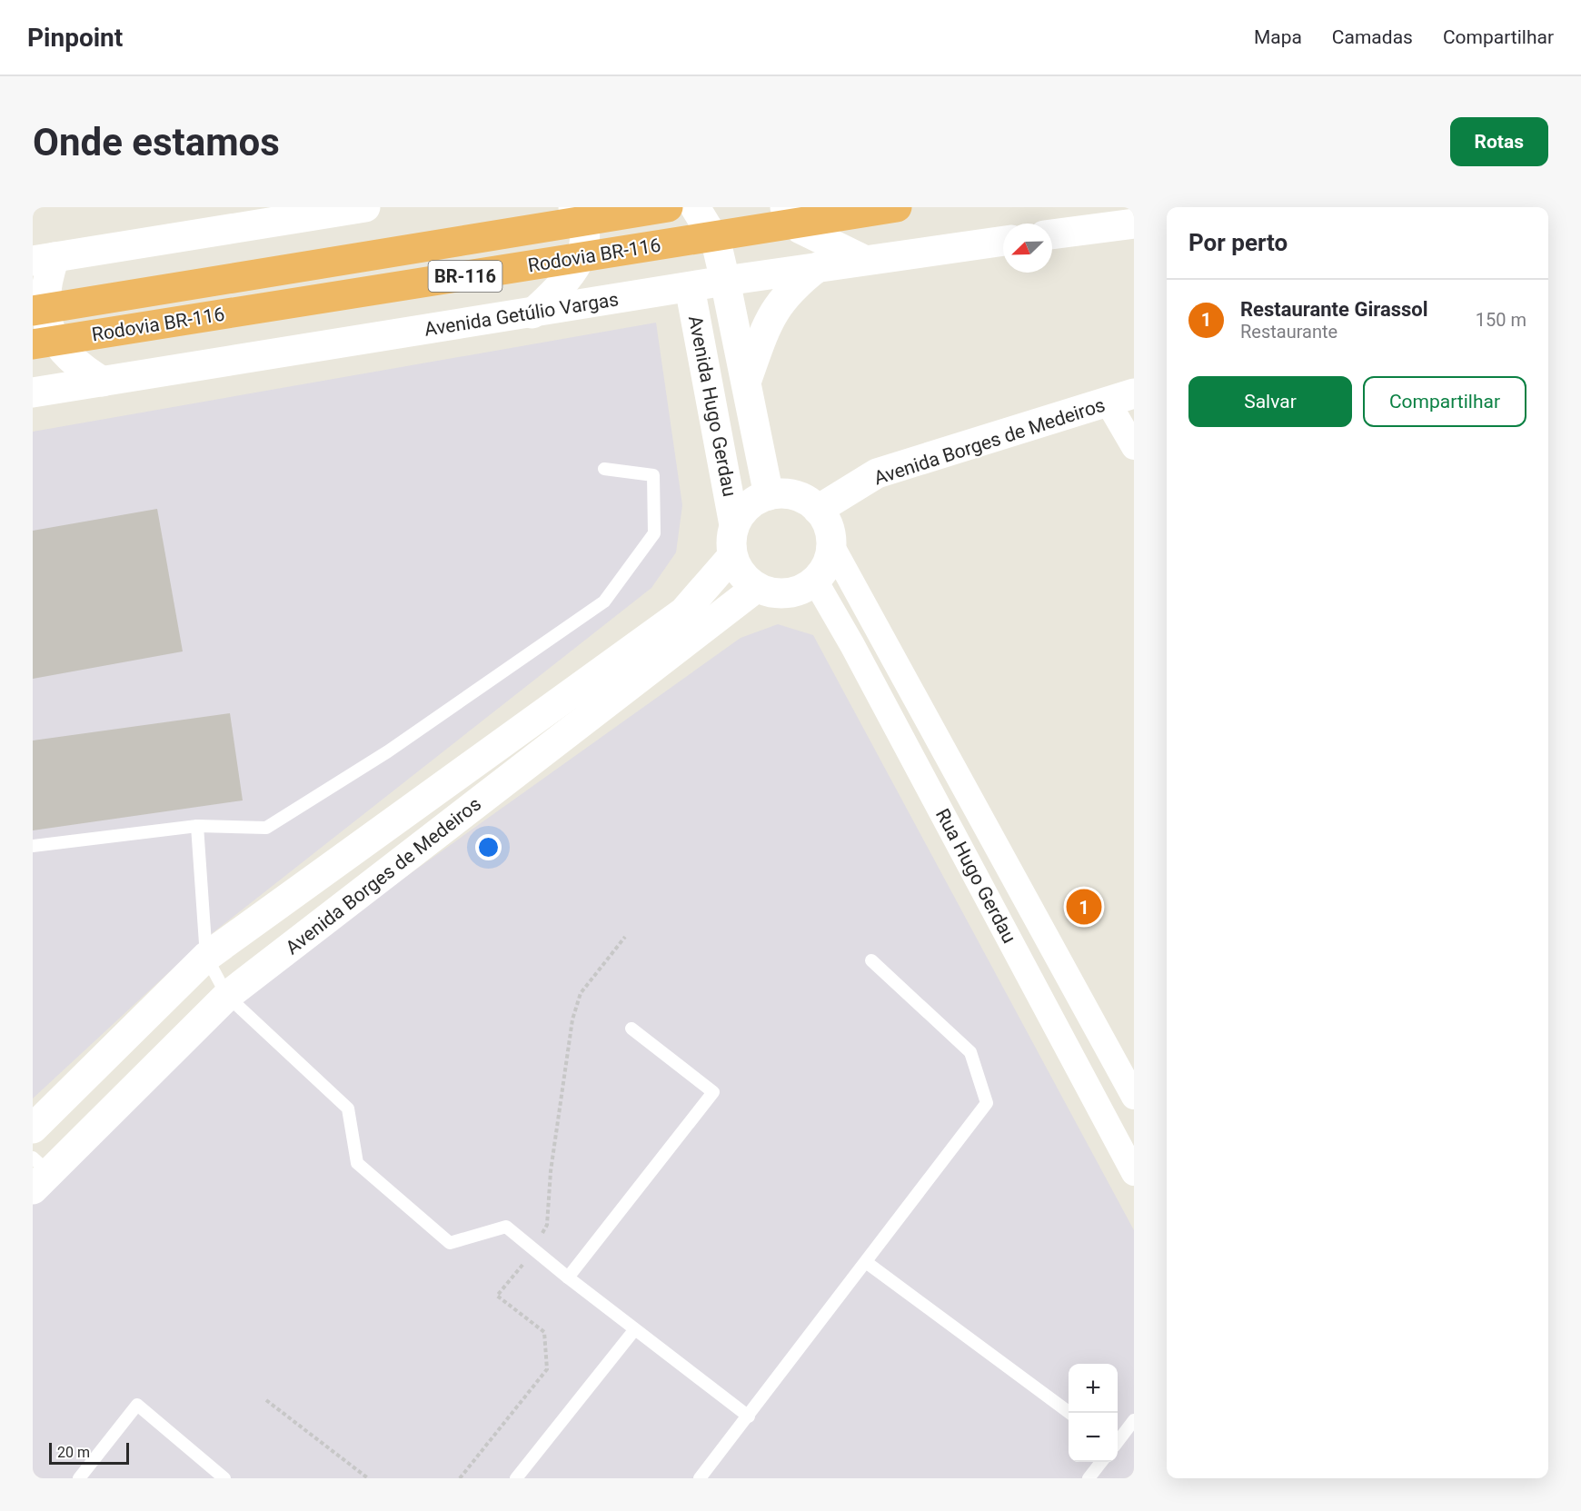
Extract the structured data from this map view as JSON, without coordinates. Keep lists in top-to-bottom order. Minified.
{"streets":{"highway":["Rodovia BR-116","BR-116"],"street":["Avenida Getúlio Vargas","Avenida Hugo Gerdau","Avenida Borges de Medeiros","Rua Hugo Gerdau"]},"crossings":[["Avenida Getúlio Vargas","Avenida Hugo Gerdau"],["Avenida Hugo Gerdau","Avenida Borges de Medeiros"],["Avenida Hugo Gerdau","Rua Hugo Gerdau"],["Avenida Borges de Medeiros","Rua Hugo Gerdau"]],"scale_bar":"20 m","north":"bottom left","page":{"header":"Pinpoint","nav":["Mapa","Camadas","Compartilhar"],"buttons":["Rotas",["Salvar","Compartilhar"]],"title":"Onde estamos","heading":"Por perto","list":[{"mark":"1","name":"Restaurante Girassol","note":"Restaurante","value":"150 m"}],"pins":"1","map_buttons":["+","−"],"scale":"20 m"}}
